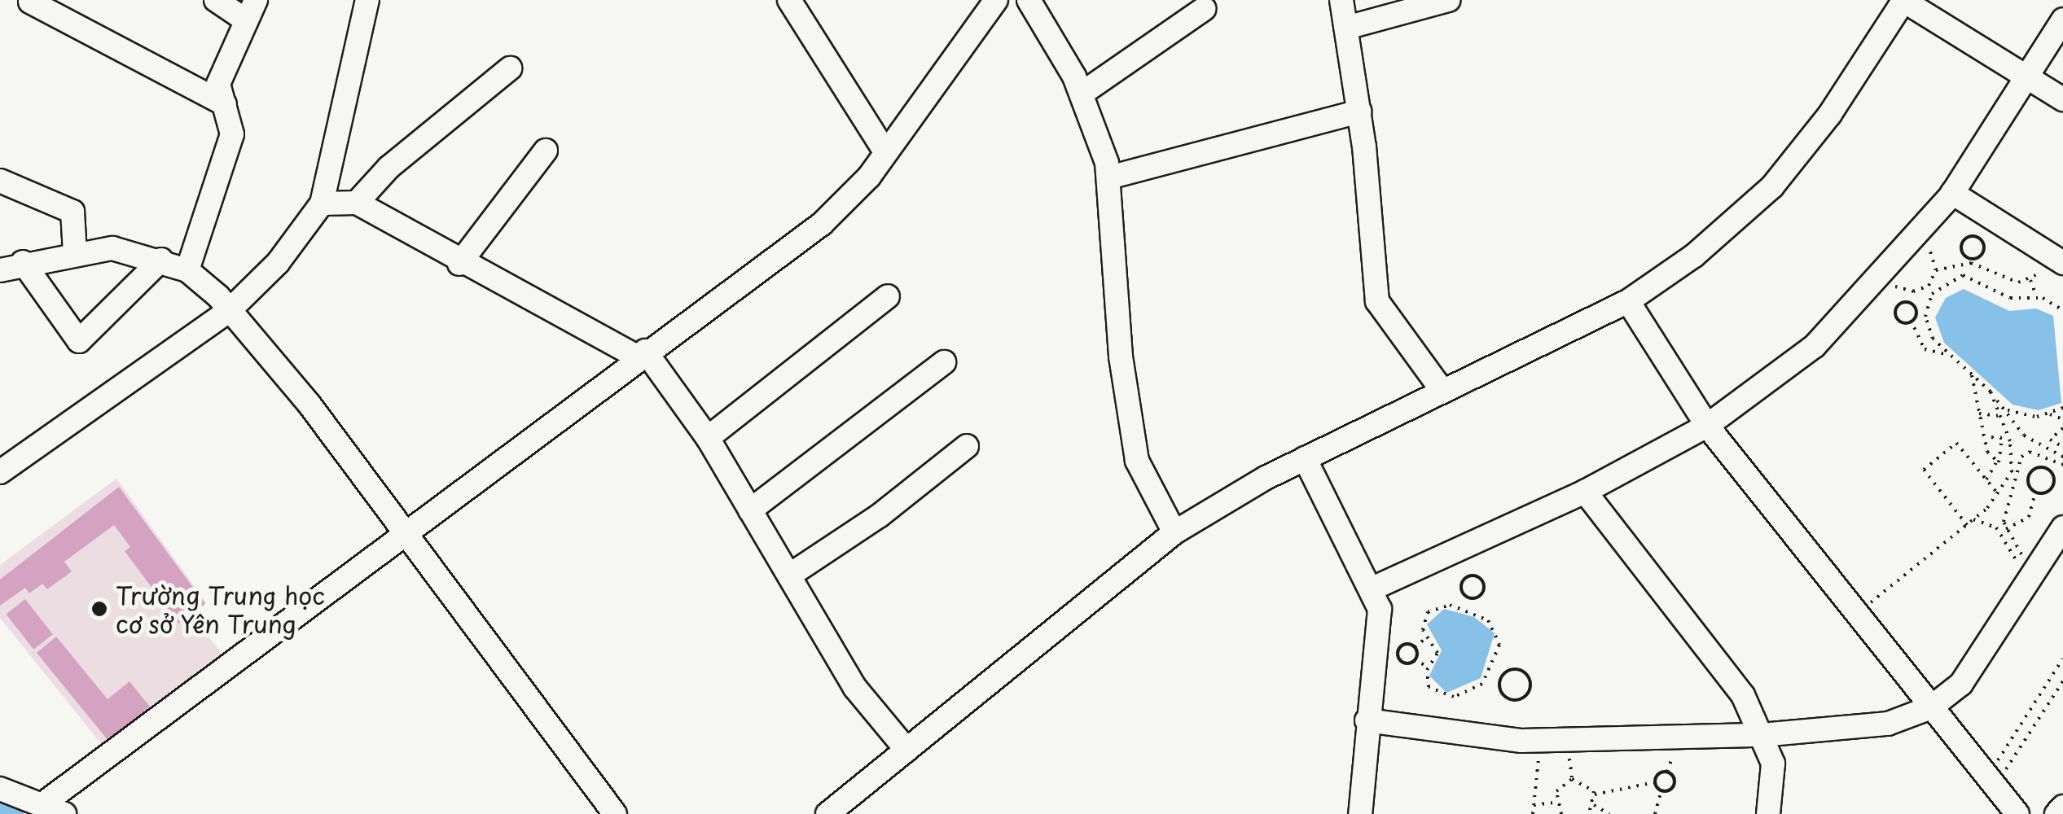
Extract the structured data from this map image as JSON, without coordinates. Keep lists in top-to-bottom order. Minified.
{"places":["Trường Trung học cơ sở Yên Trung"]}
